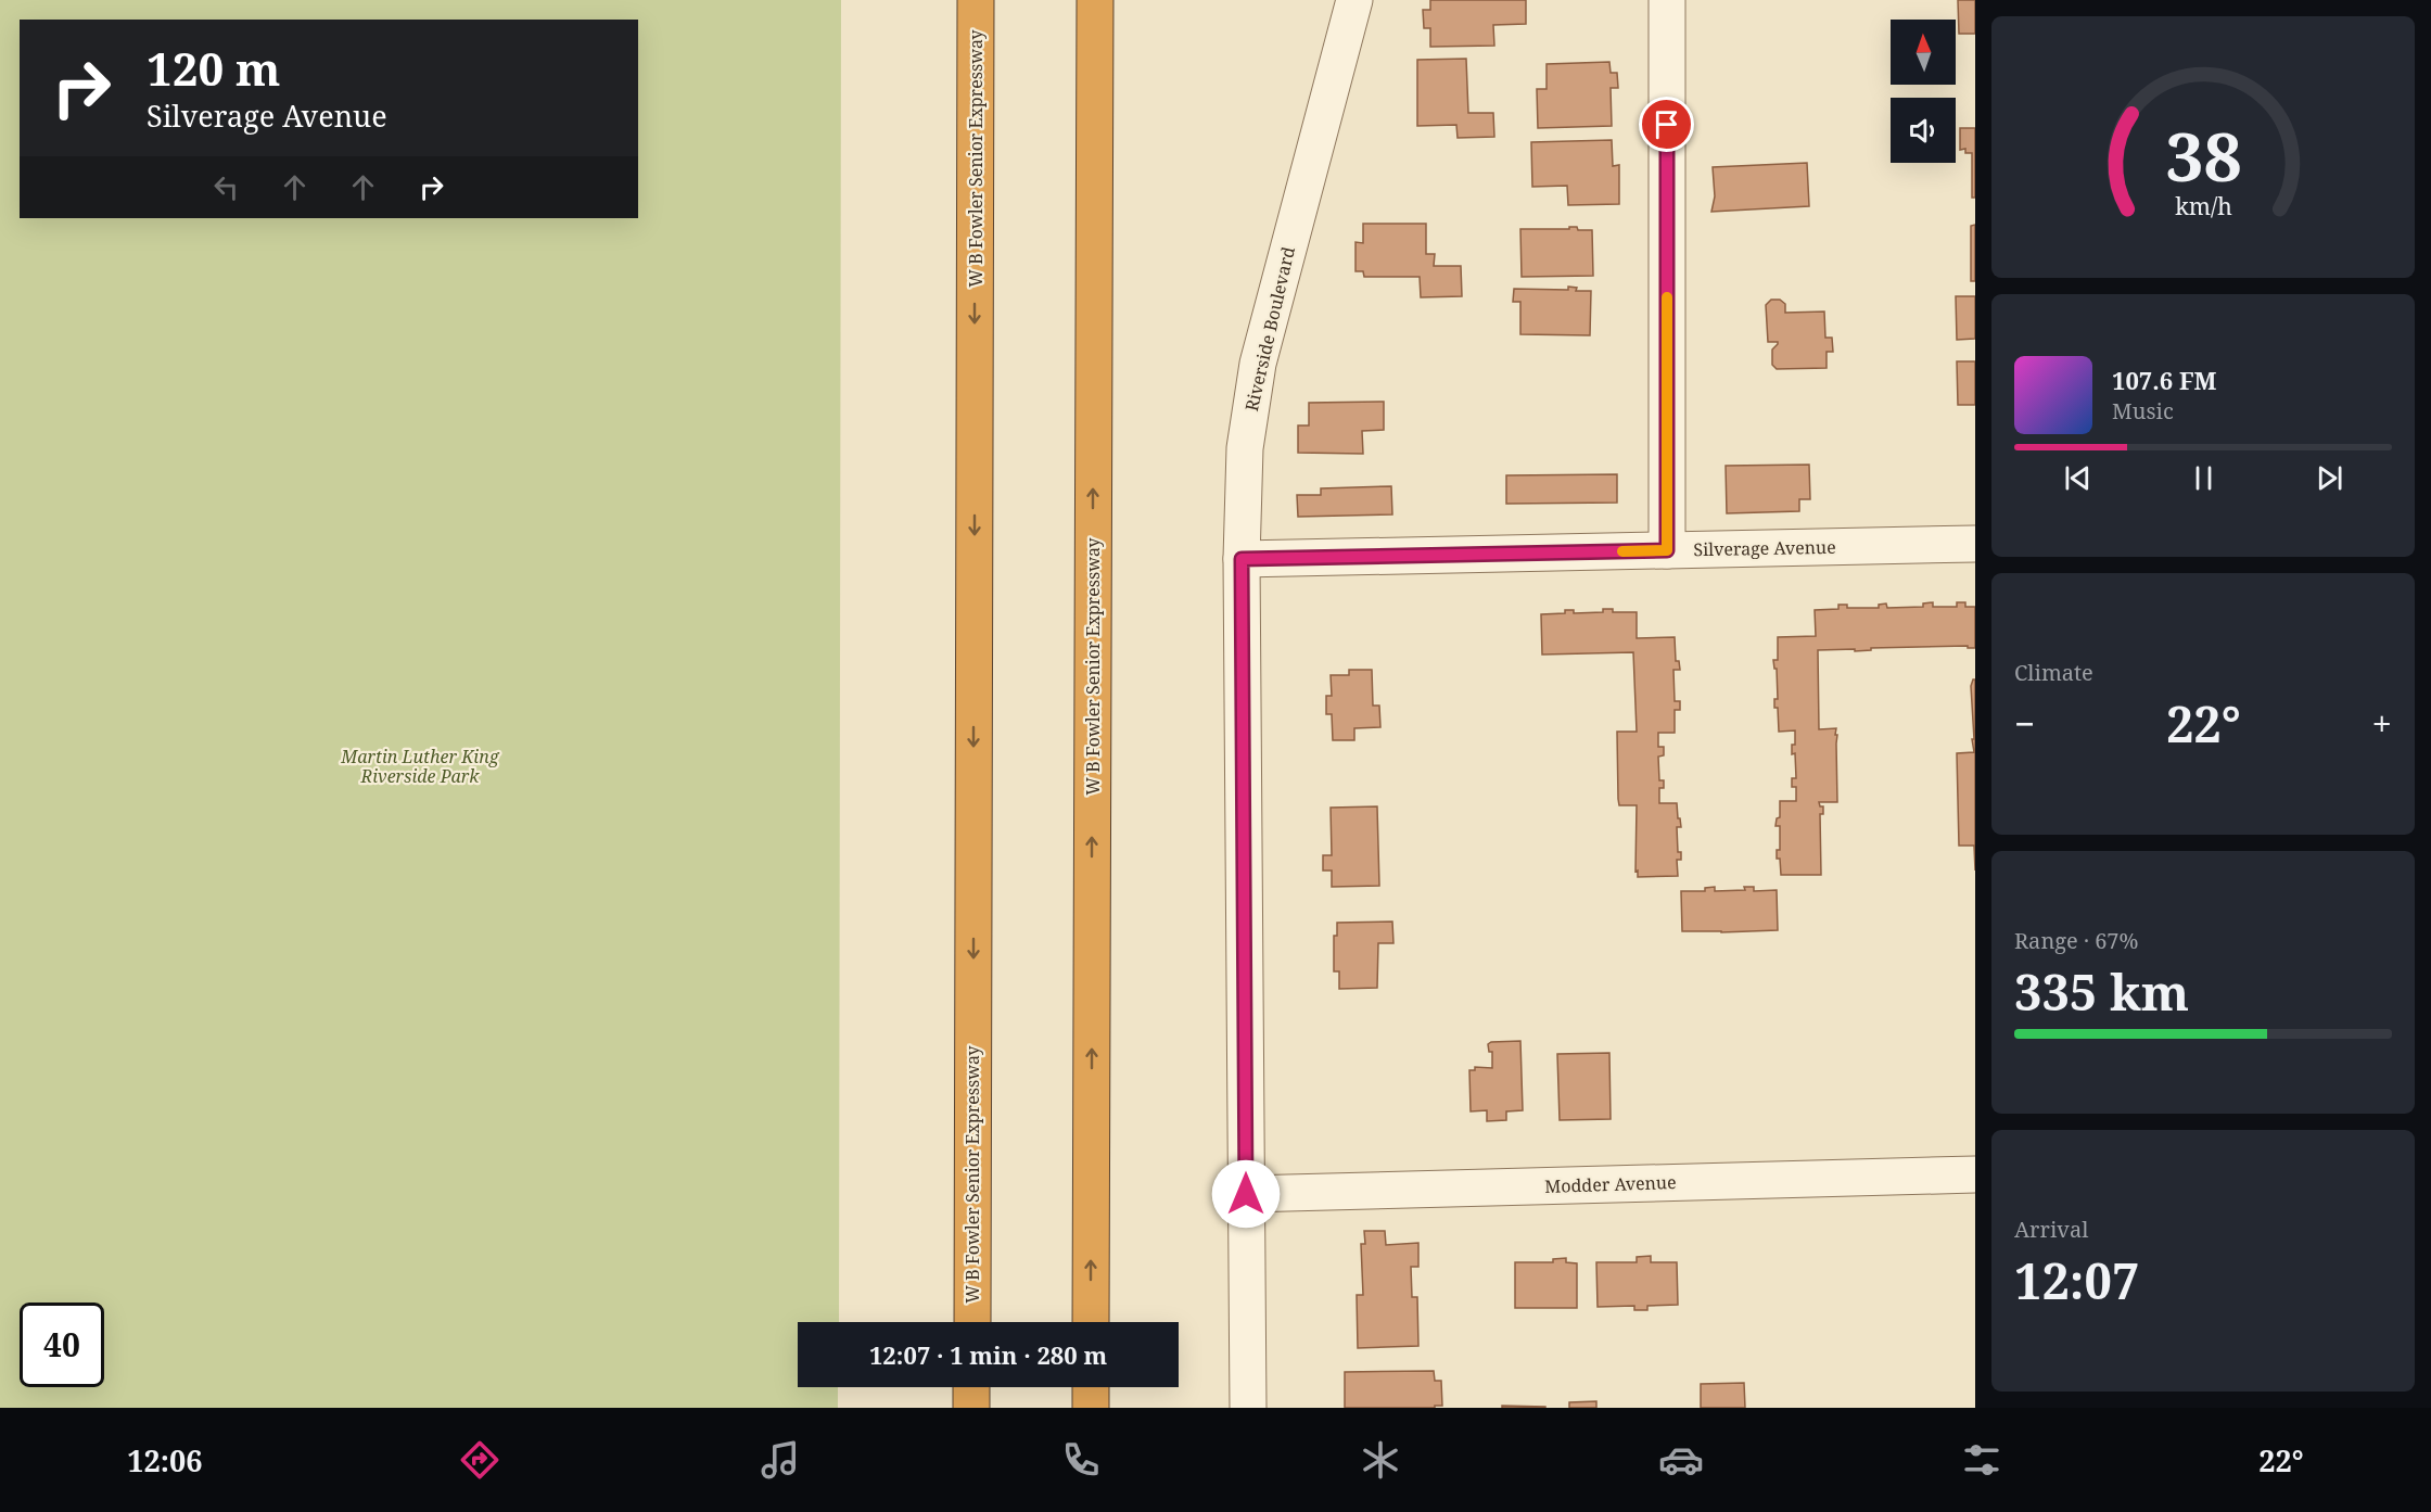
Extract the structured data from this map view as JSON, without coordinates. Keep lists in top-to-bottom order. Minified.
{"streets":{"highway":["W B Fowler Senior Expressway"],"street":["Riverside Boulevard","Silverage Avenue","Modder Avenue"]},"crossings":[["Riverside Boulevard","Silverage Avenue"],["Riverside Boulevard","Modder Avenue"]],"parks":["Martin Luther King Riverside Park"],"north":"top","page":{"turn":["120 m","Silverage Avenue"],"song":["107.6 FM","Music"],"tile":["Climate",["Range · 67%","335 km"],["Arrival","12:07"]],"heat":["−","22°","+"],"limit":"40","trip":"12:07 · 1 min · 280 m","tabs":["12:06","22°"],"gauge":["38","km/h"]}}
